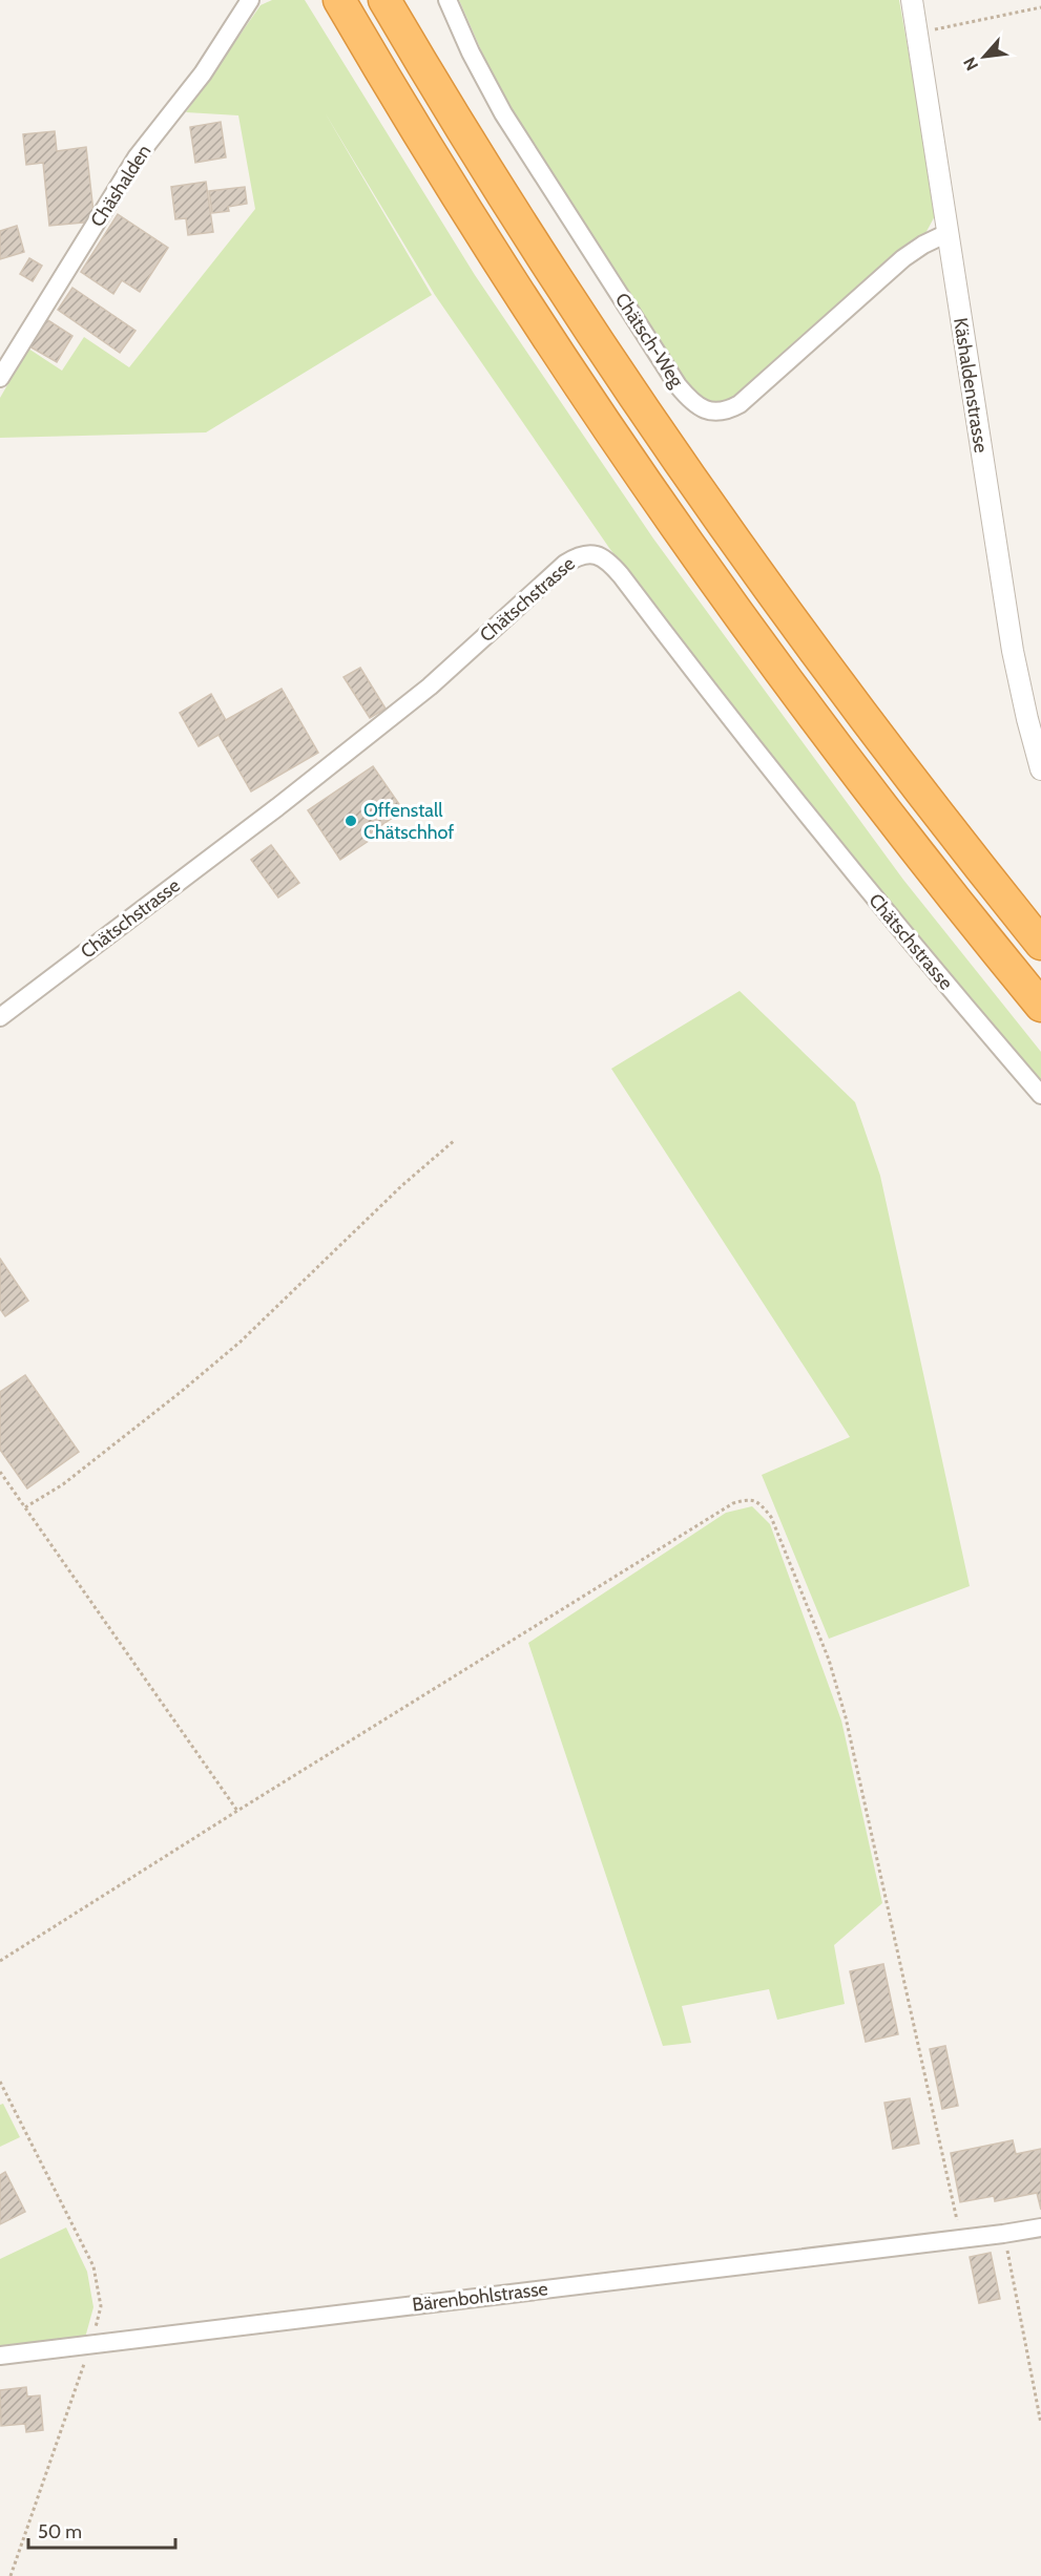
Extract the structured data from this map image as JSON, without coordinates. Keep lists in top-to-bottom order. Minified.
{"streets":{"street":["Chäshalden","Chätsch-Weg","Käshaldenstrasse","Chätschstrasse","Bärenbohlstrasse"]},"crossings":[["Chätsch-Weg","Käshaldenstrasse"]],"places":["Offenstall Chätschhof"],"scale_bar":"50 m","north":"bottom left"}
